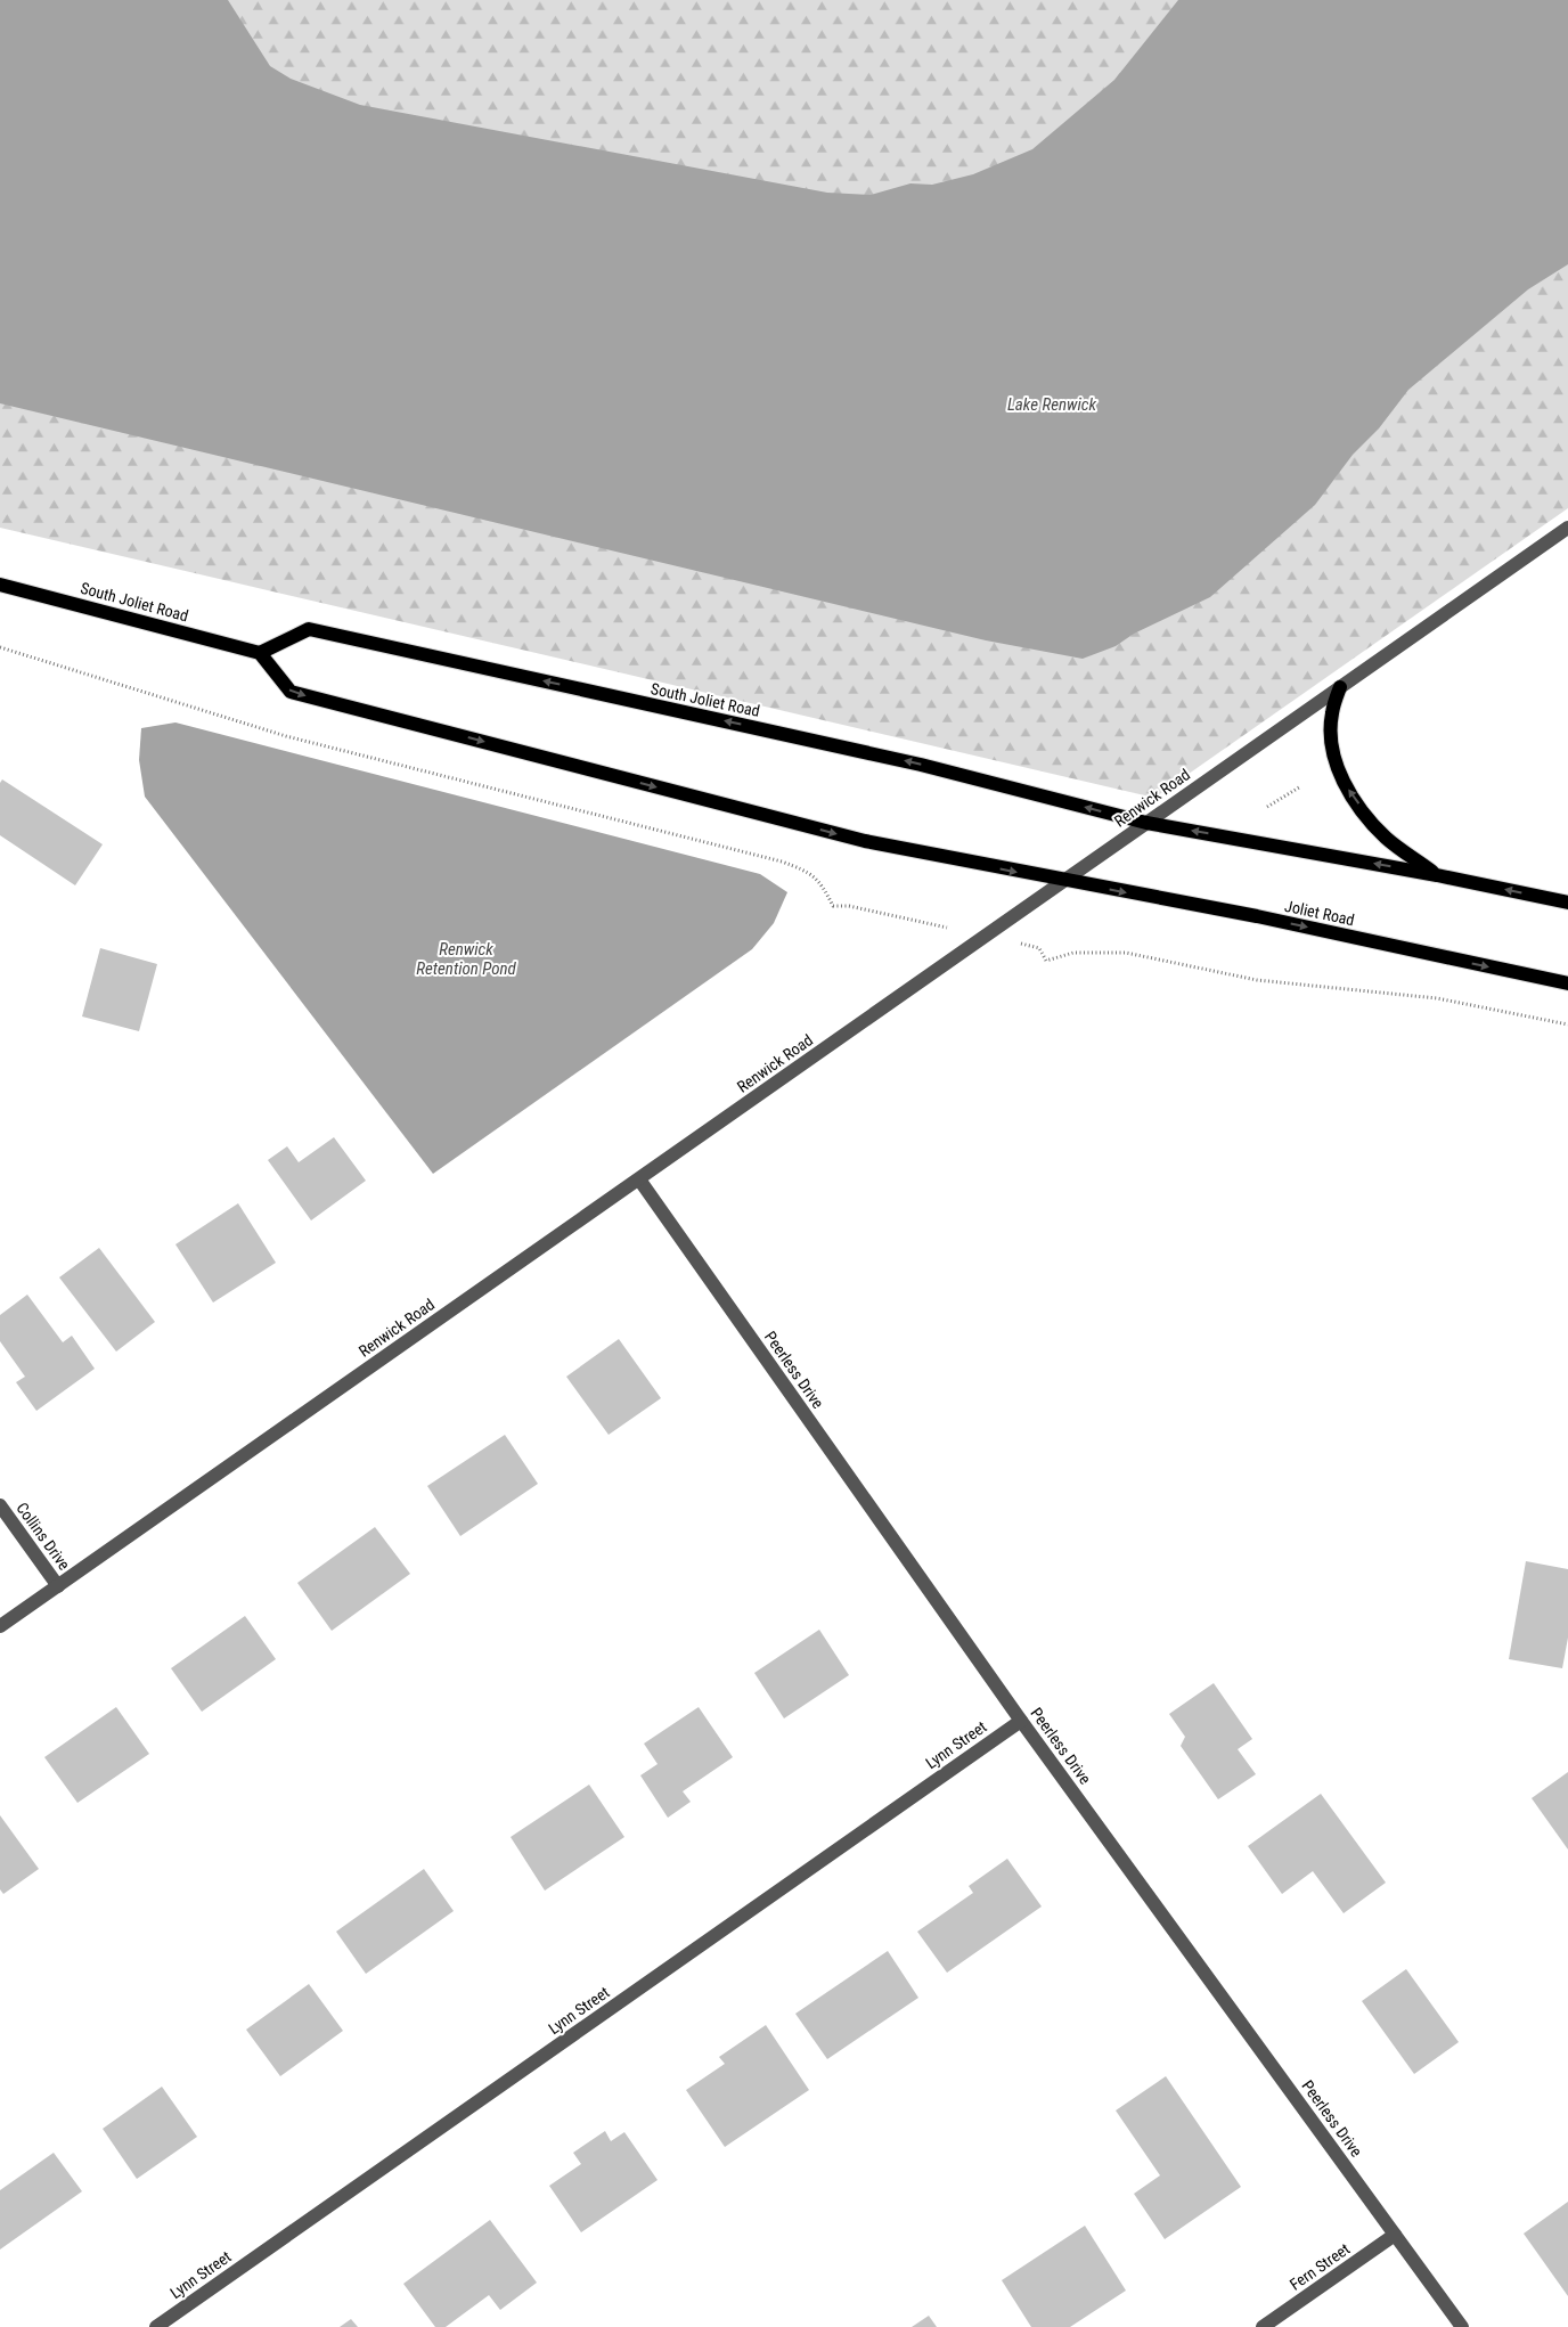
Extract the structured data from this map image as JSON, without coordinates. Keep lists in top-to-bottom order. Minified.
{"streets":{"main road":["South Joliet Road","Joliet Road"],"street":["Renwick Road","Peerless Drive","Collins Drive","Lynn Street","Fern Street"]},"crossings":[["South Joliet Road","Renwick Road"],["Renwick Road","Joliet Road"],["Renwick Road","Peerless Drive"],["Renwick Road","Collins Drive"],["Peerless Drive","Lynn Street"],["Peerless Drive","Fern Street"]],"water":["Lake Renwick","Renwick Retention Pond"]}
